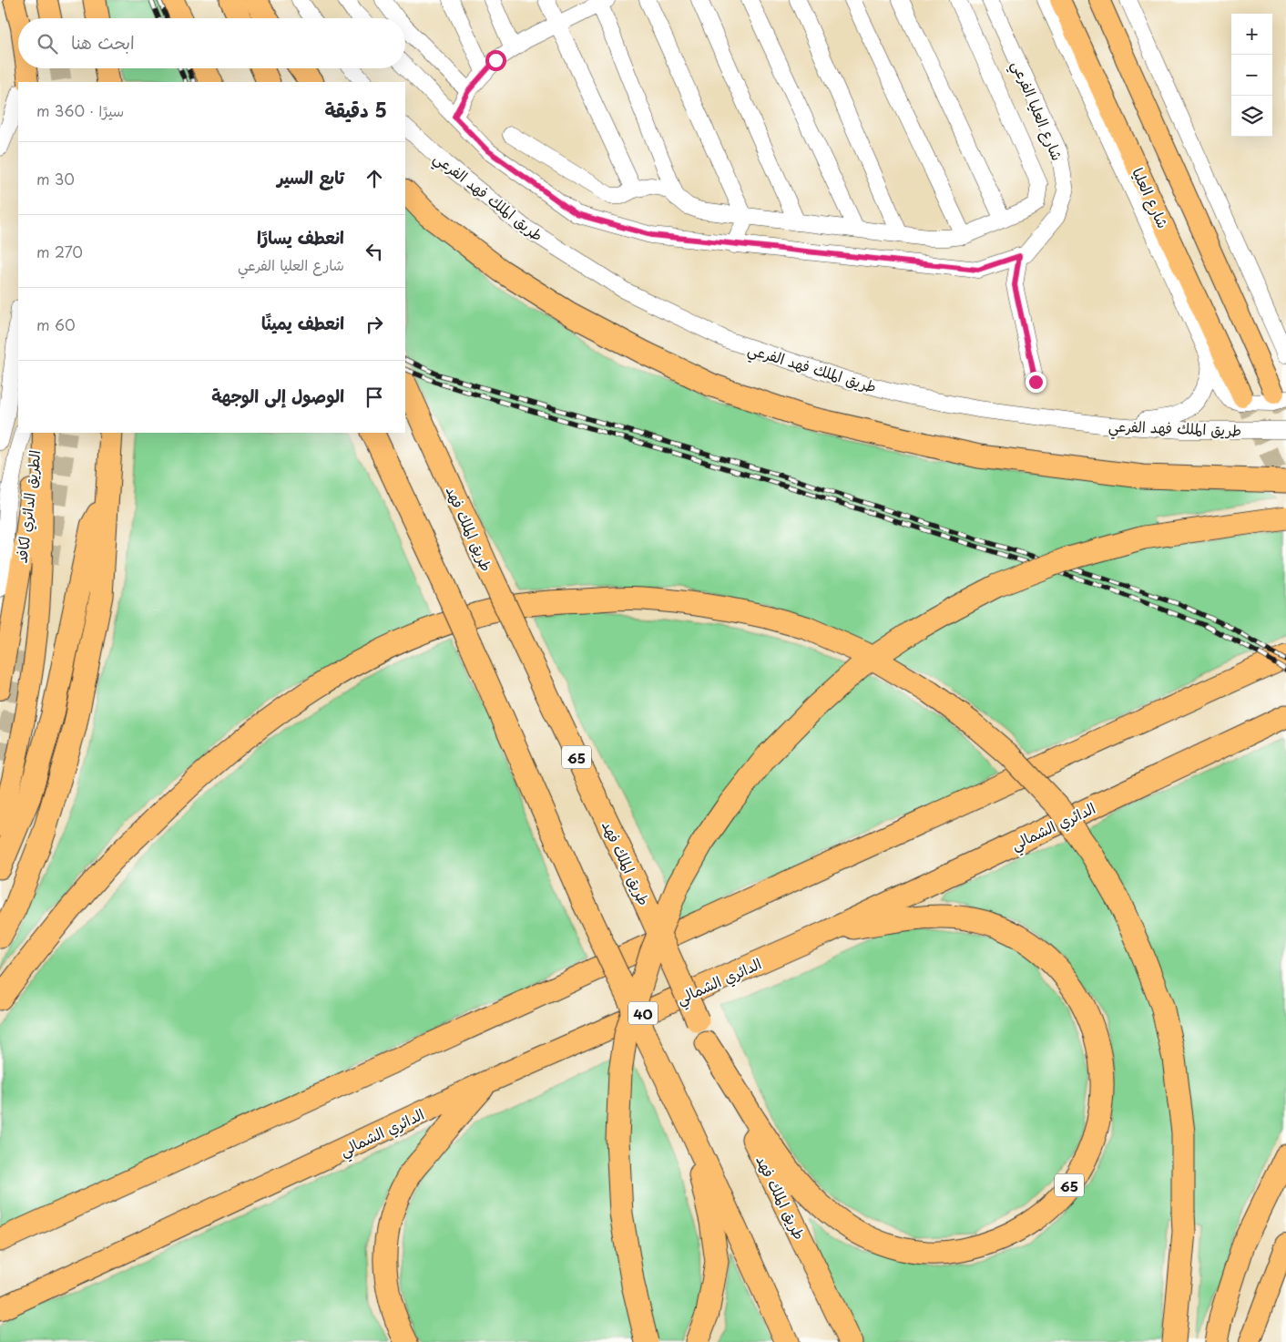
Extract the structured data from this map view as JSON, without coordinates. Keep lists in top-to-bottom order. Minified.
{"streets":{"highway":["طريق الملك فهد","65","الدائري الشمالي","40"],"main road":["شارع العليا","الطريق الدائري لكافد"],"street":["شارع العليا الفرعي","طريق الملك فهد الفرعي"]},"crossings":[["طريق الملك فهد","65"],["65","الدائري الشمالي"]],"page":{"map_buttons":["+","−"],"search":"ابحث هنا","heading":["5 دقيقة","سيرًا · 360 m"],"list":[["تابع السير","30 m"],["انعطف يسارًا","شارع العليا الفرعي","270 m"],["انعطف يمينًا","60 m"],"الوصول إلى الوجهة"]}}
